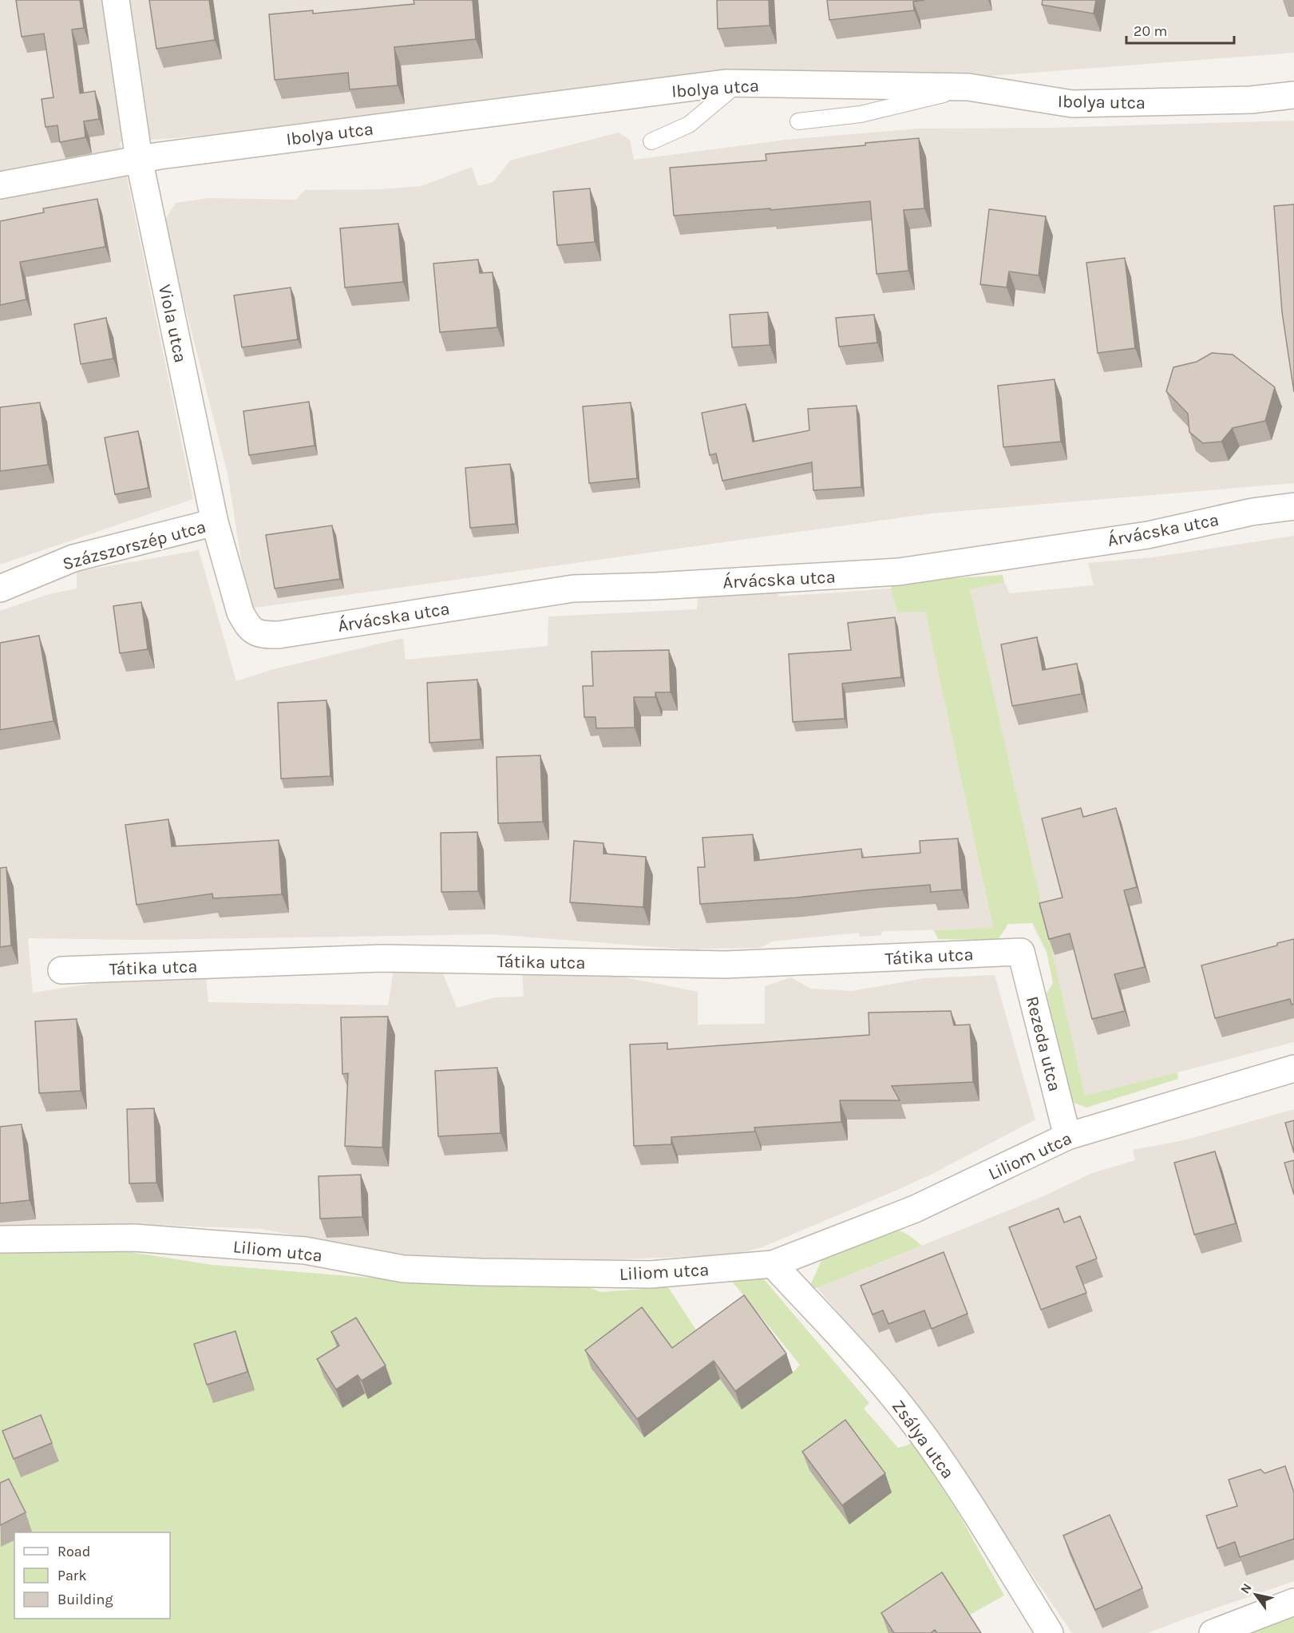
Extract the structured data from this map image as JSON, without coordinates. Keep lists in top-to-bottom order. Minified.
{"streets":{"street":["Ibolya utca","Viola utca","Árvácska utca","Százszorszép utca","Tátika utca","Rezeda utca","Liliom utca","Zsálya utca"]},"crossings":[["Ibolya utca","Viola utca"],["Viola utca","Árvácska utca"],["Viola utca","Százszorszép utca"],["Tátika utca","Rezeda utca"],["Rezeda utca","Liliom utca"],["Liliom utca","Zsálya utca"]],"legend":["Road","Park","Building"],"scale_bar":"20 m","north":"top left"}
